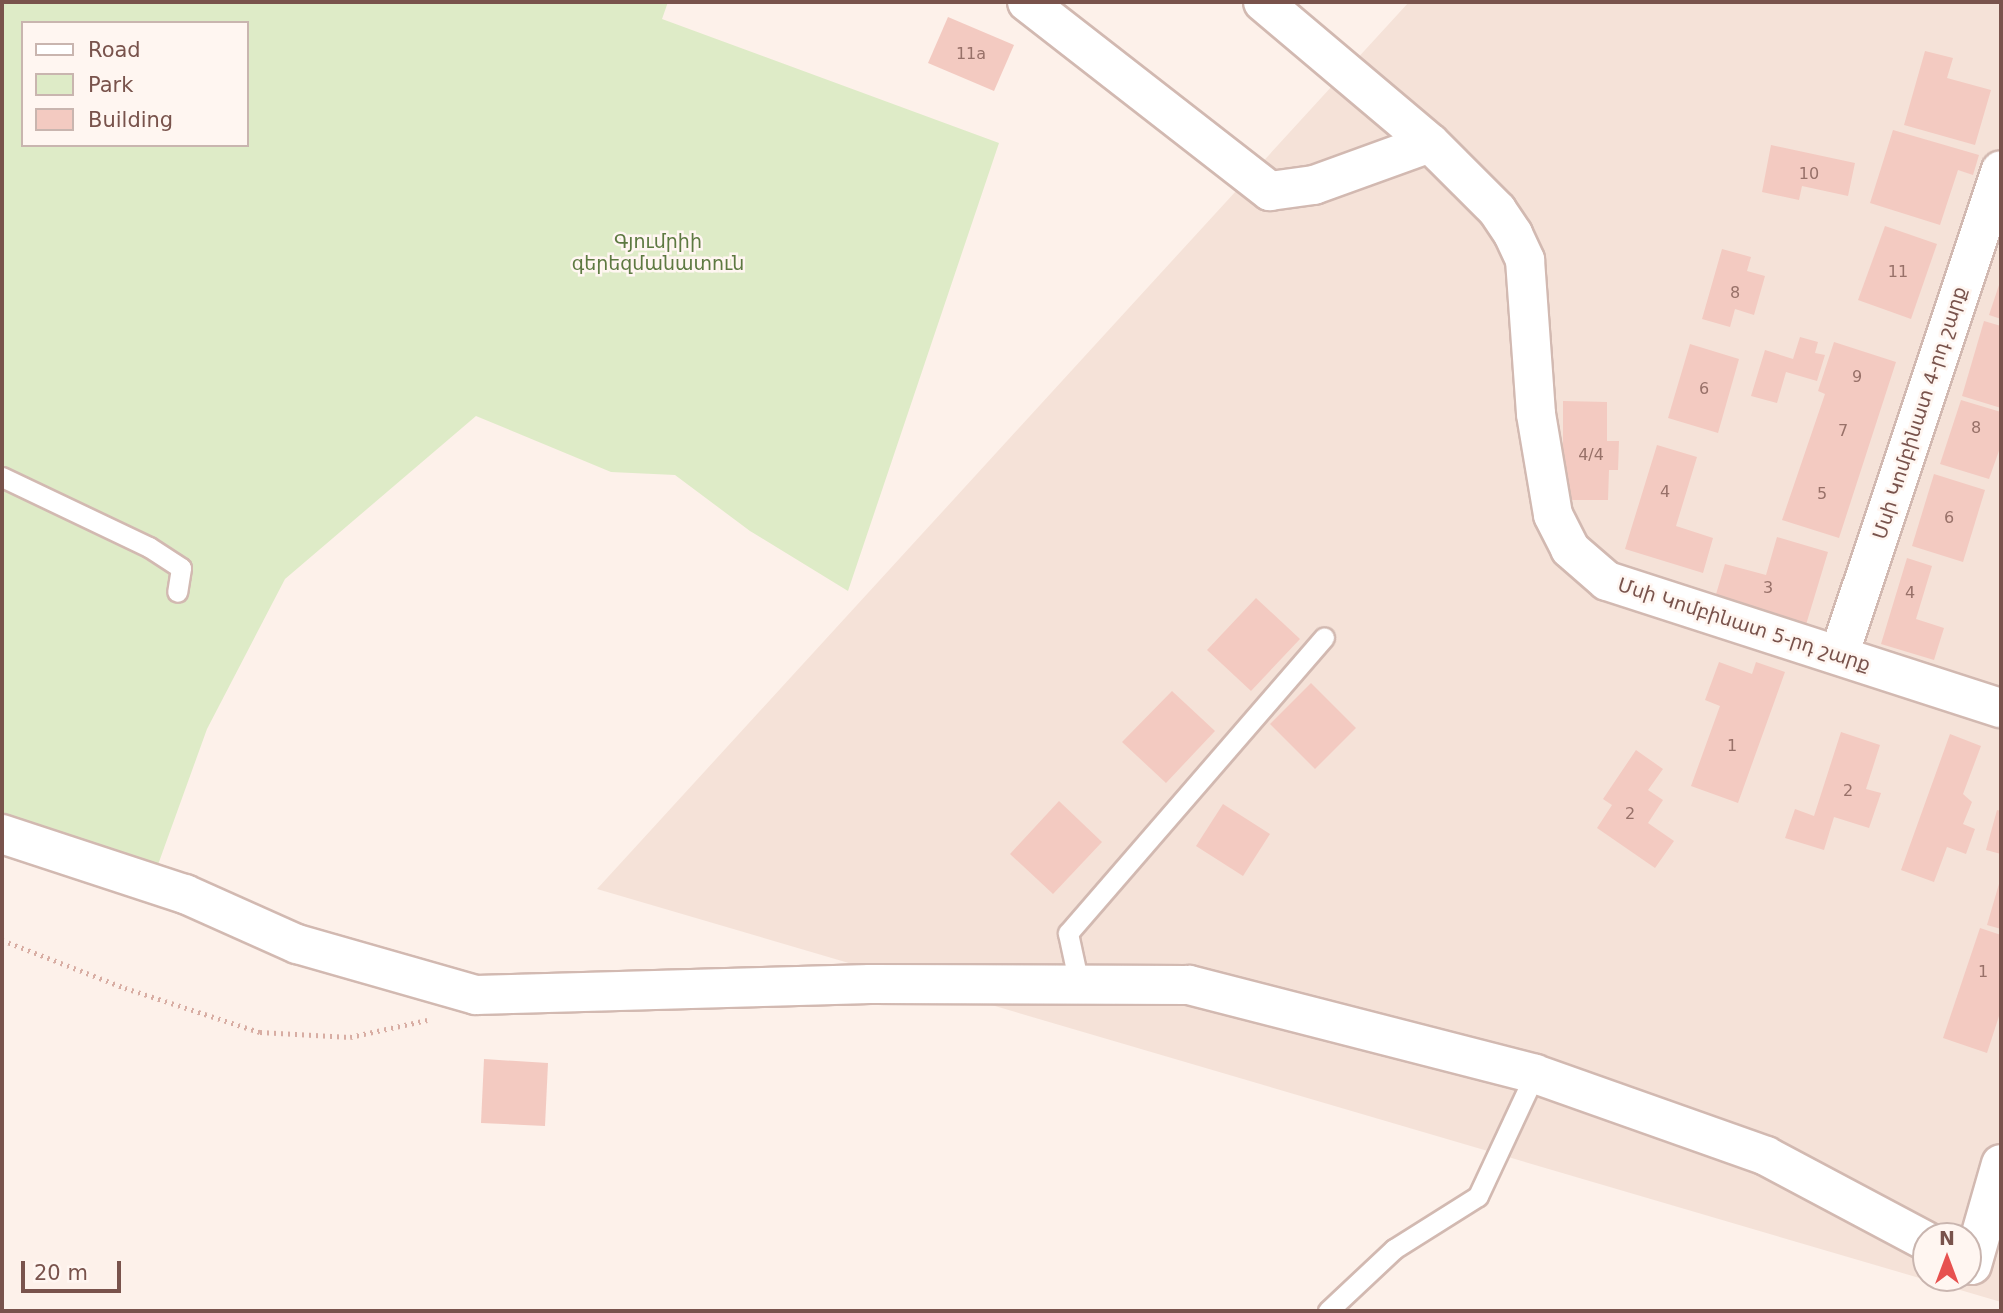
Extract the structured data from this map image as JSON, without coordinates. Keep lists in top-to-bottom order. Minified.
{"streets":{"street":["Մսի Կոմբինատ 4-րդ շարք","Մսի Կոմբինատ 5-րդ շարք"]},"crossings":[["Մսի Կոմբինատ 4-րդ շարք","Մսի Կոմբինատ 5-րդ շարք"]],"parks":["Գյումրիի գերեզմանատուն"],"house_numbers":["11a","10","11","8","9","6","8","7","4/4","4","5","6","3","4","1","2","2","1"],"legend":["Road","Park","Building"],"scale_bar":"20 m","north":"top"}
